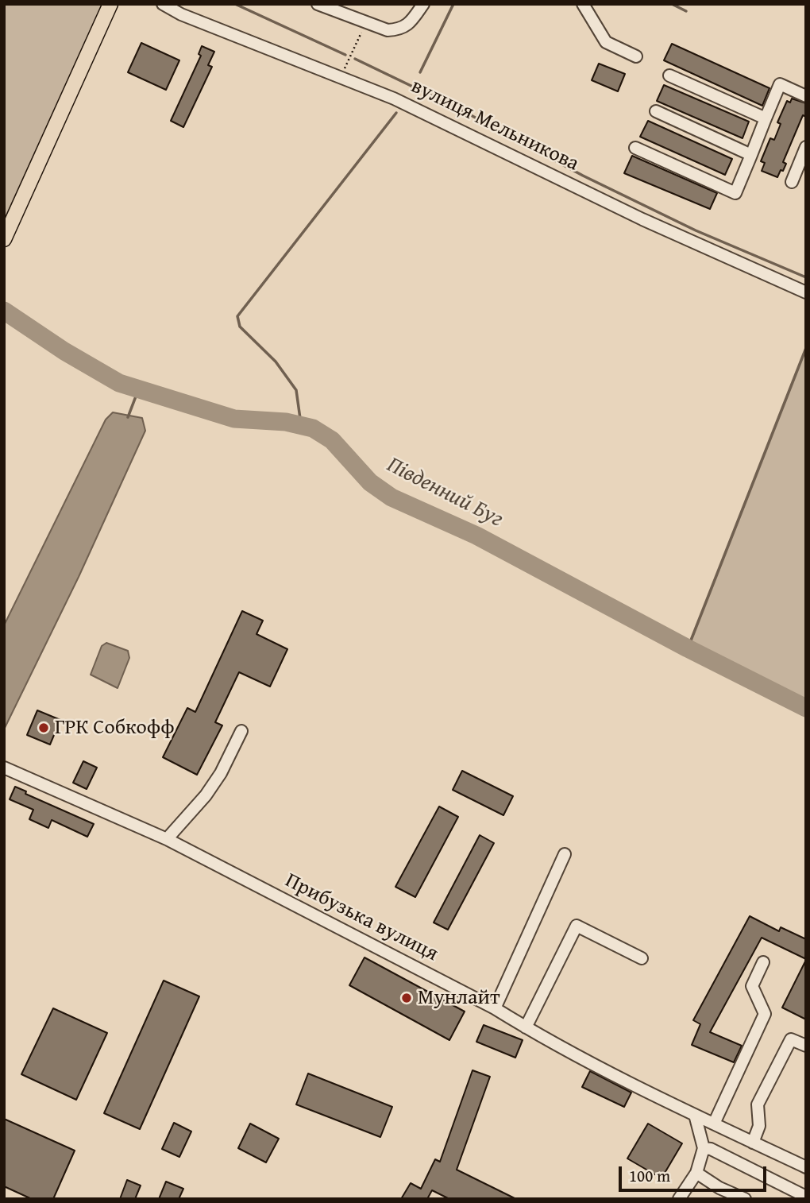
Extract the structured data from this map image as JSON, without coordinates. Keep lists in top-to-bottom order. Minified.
{"streets":{"street":["вулиця Мельникова","Прибузька вулиця"]},"water":["Південний Буг"],"places":["ГРК Собкофф","Мунлайт"],"scale_bar":"100 m"}
